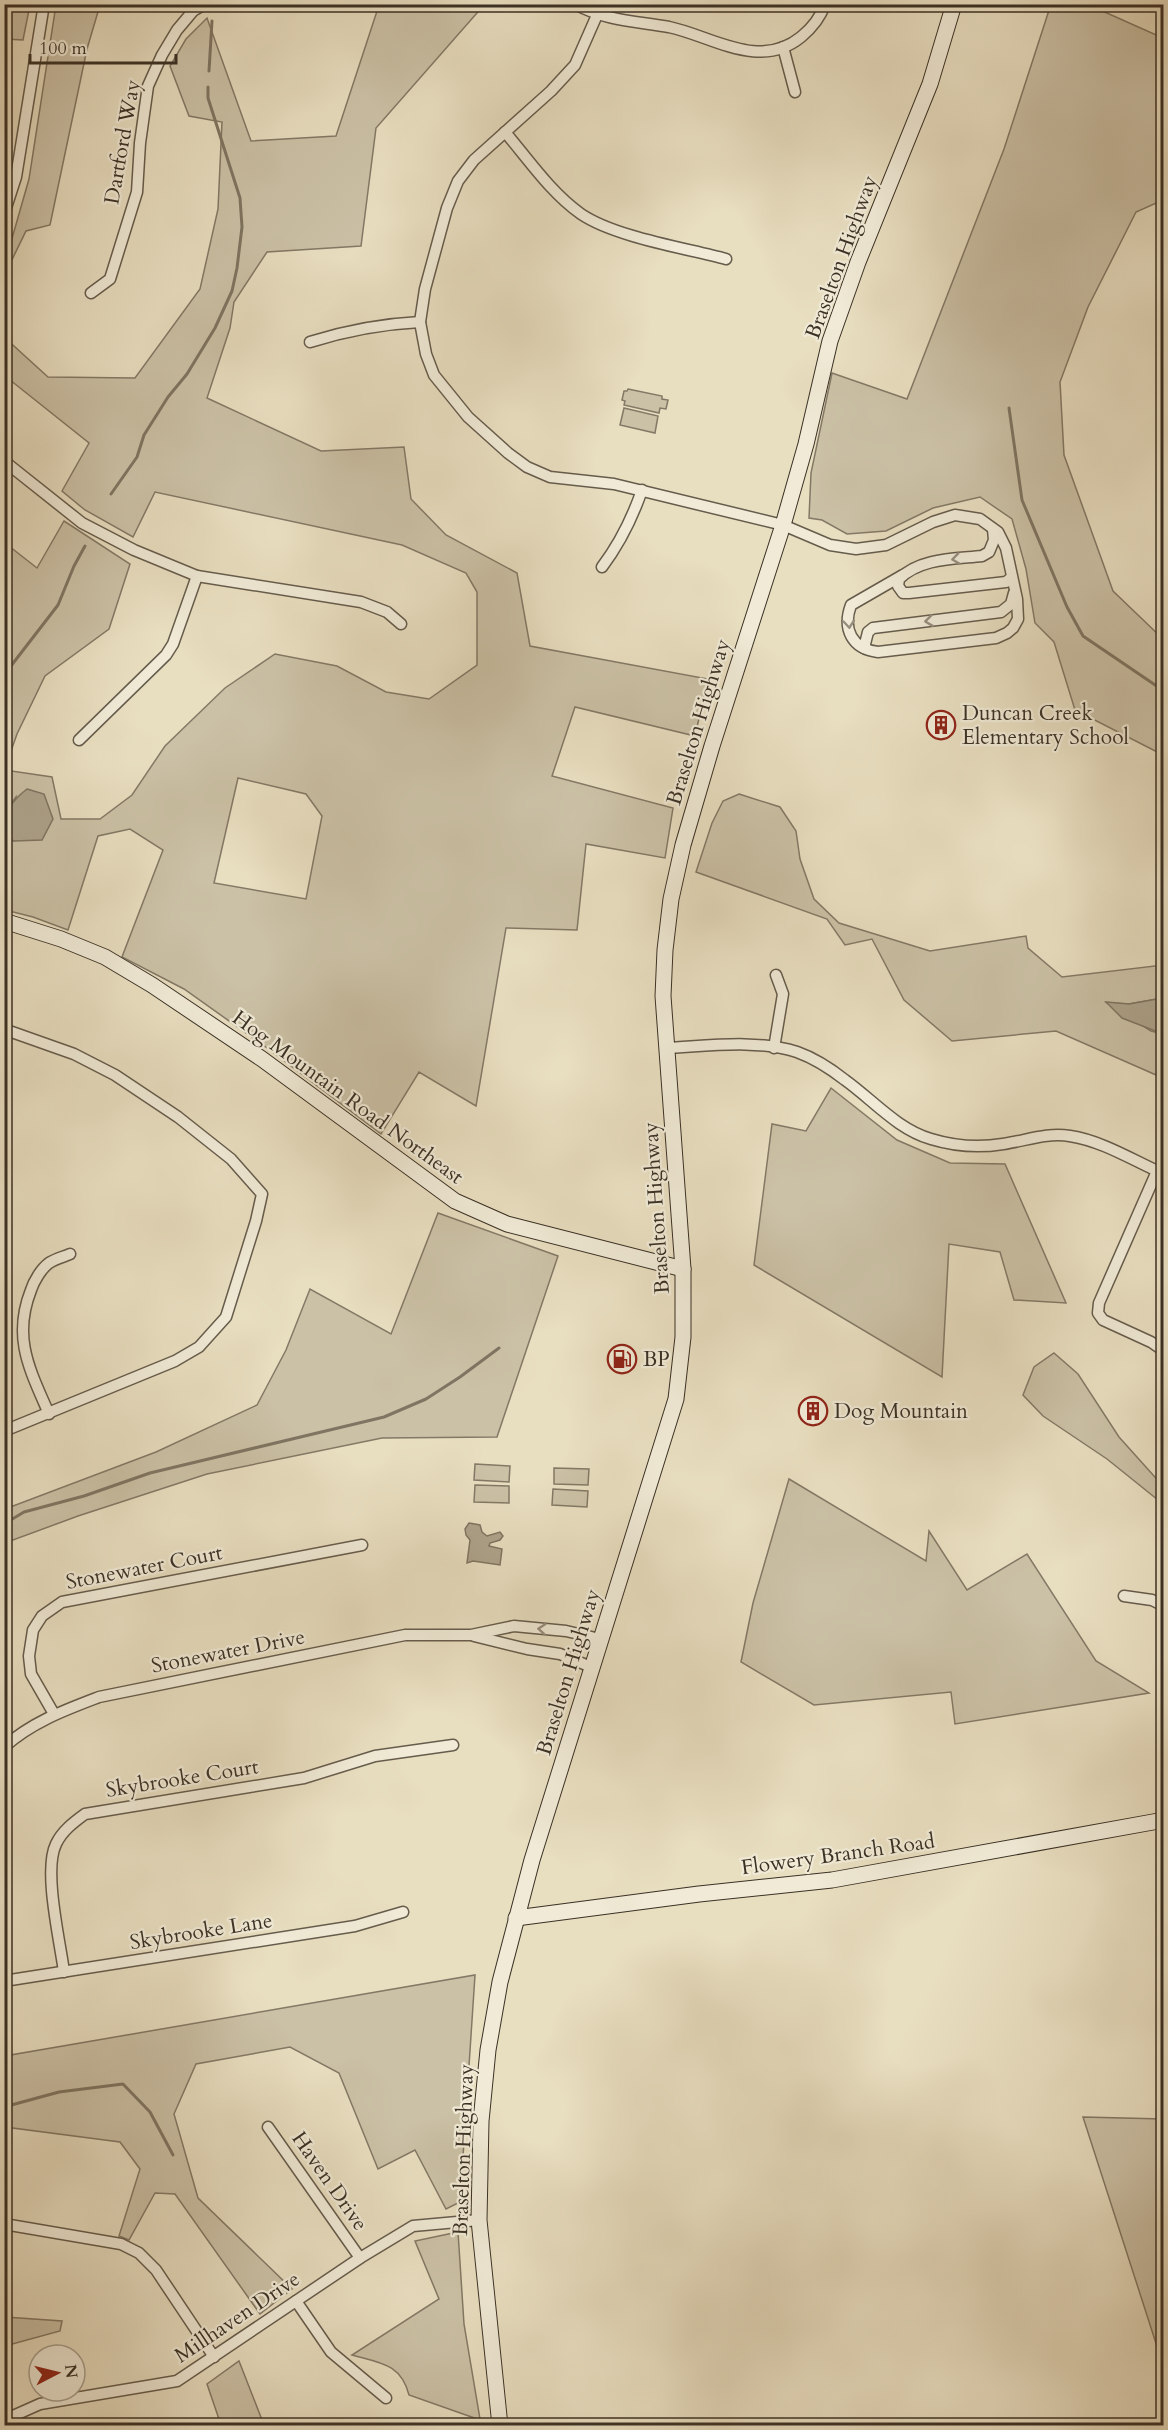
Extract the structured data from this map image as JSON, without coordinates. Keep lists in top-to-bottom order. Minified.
{"streets":{"main road":["Braselton Highway","Hog Mountain Road Northeast","Flowery Branch Road"],"street":["Dartford Way","Stonewater Court","Stonewater Drive","Skybrooke Court","Skybrooke Lane","Haven Drive","Millhaven Drive"]},"crossings":[["Braselton Highway","Hog Mountain Road Northeast"],["Braselton Highway","Stonewater Drive"],["Braselton Highway","Flowery Branch Road"],["Braselton Highway","Millhaven Drive"],["Stonewater Court","Stonewater Drive"],["Skybrooke Court","Skybrooke Lane"],["Haven Drive","Millhaven Drive"]],"places":{"building":["Duncan Creek Elementary School","Dog Mountain"],"fuel station":["BP"]},"scale_bar":"100 m","north":"right"}
